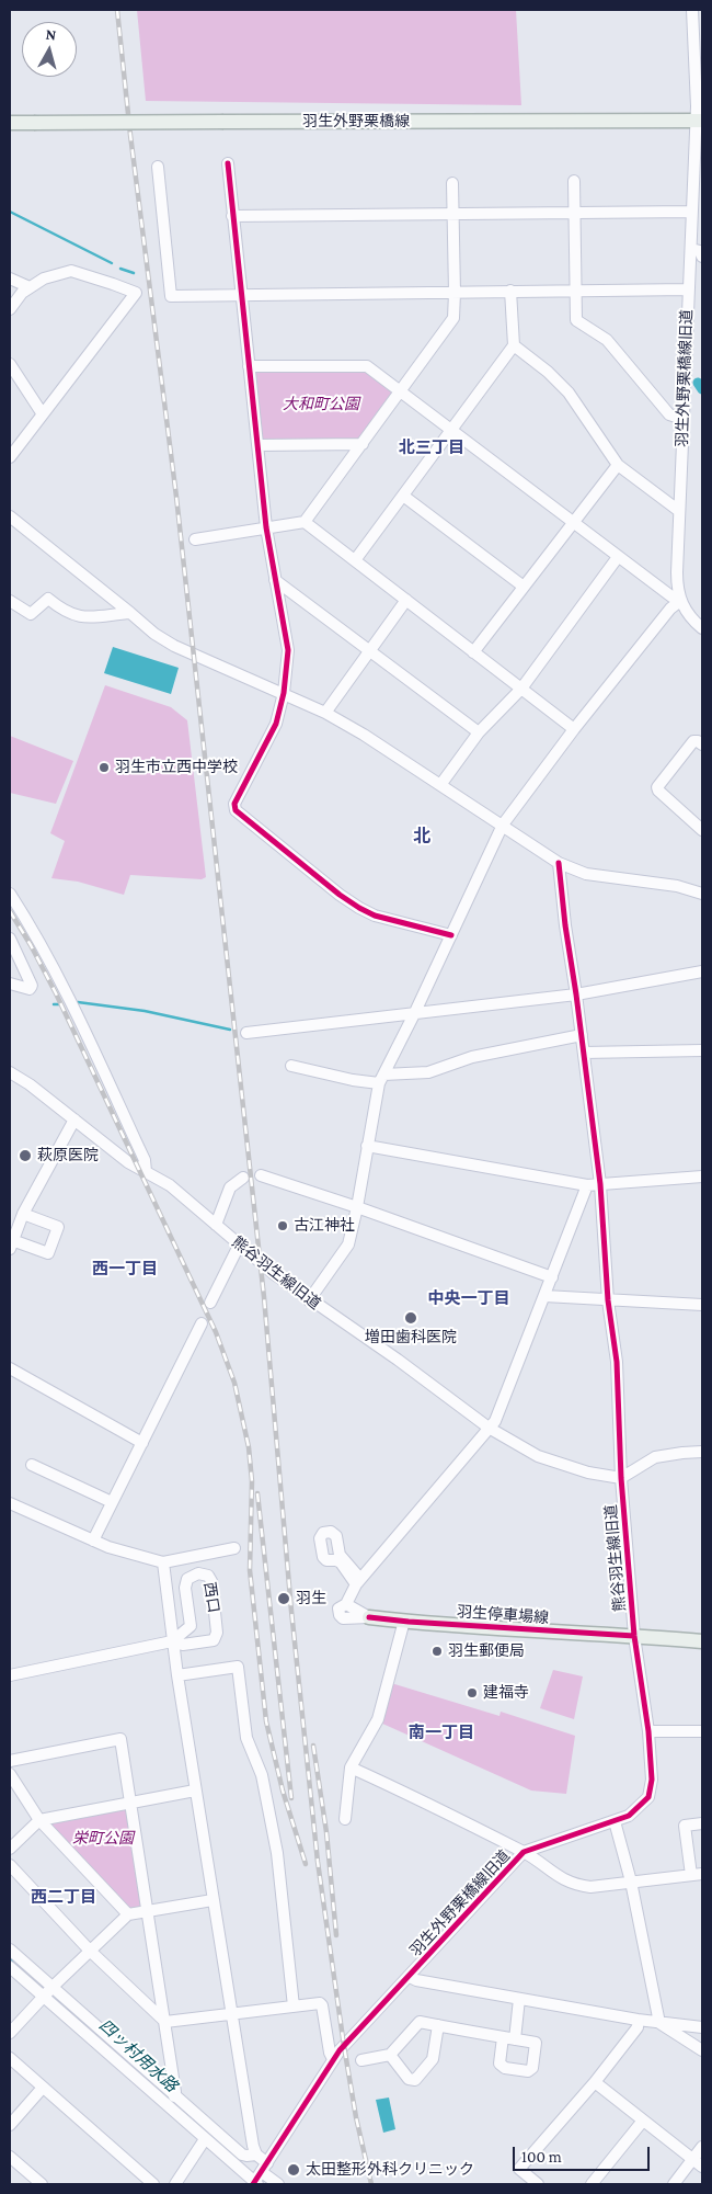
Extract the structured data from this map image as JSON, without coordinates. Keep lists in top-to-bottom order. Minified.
{"streets":{"main road":["羽生外野栗橋線","羽生停車場線"],"street":["羽生外野栗橋線旧道","熊谷羽生線旧道","西口"]},"crossings":[["羽生外野栗橋線","羽生外野栗橋線旧道"],["羽生外野栗橋線旧道","熊谷羽生線旧道"],["羽生外野栗橋線旧道","羽生停車場線"],["熊谷羽生線旧道","羽生停車場線"]],"districts":["北三丁目","北","西一丁目","中央一丁目","南一丁目","西二丁目"],"water":["四ッ村用水路"],"parks":["大和町公園","栄町公園"],"places":["羽生市立西中学校","萩原医院","古江神社","増田歯科医院","羽生","羽生郵便局","建福寺","太田整形外科クリニック"],"scale_bar":"100 m","north":"top"}
